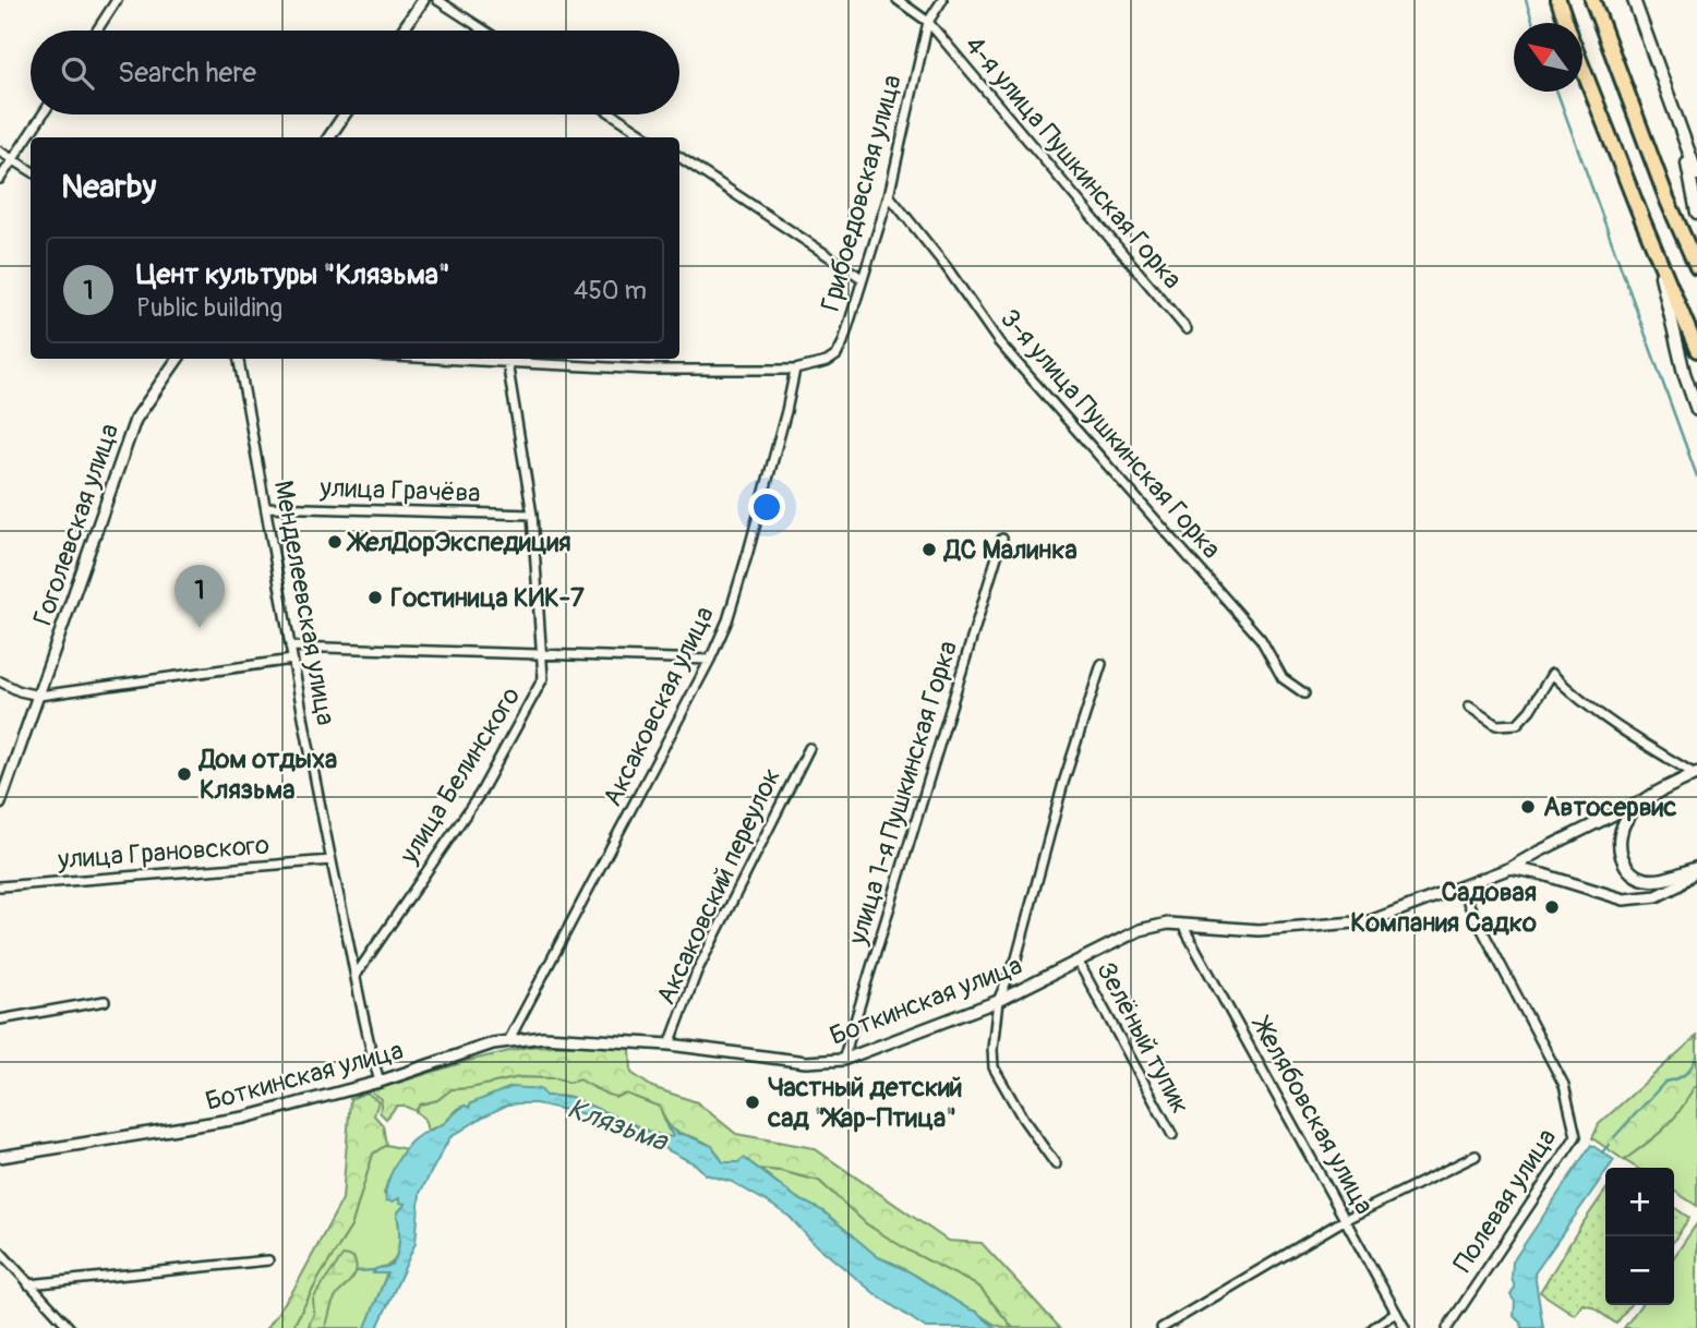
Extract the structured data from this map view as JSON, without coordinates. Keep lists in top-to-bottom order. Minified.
{"streets":{"street":["4-я улица Пушкинская Горка","Грибоедовская улица","3-я улица Пушкинская Горка","улица Грачёва","Гоголевская улица","Менделеевская улица","Аксаковская улица","улица Белинского","улица 1-я Пушкинская Горка","улица Грановского","Аксаковский переулок","Боткинская улица","Зелёный тупик","Желябовская улица","Полевая улица"]},"crossings":[["4-я улица Пушкинская Горка","Грибоедовская улица"],["Грибоедовская улица","3-я улица Пушкинская Горка"],["Грибоедовская улица","Аксаковская улица"],["улица Грачёва","Менделеевская улица"],["улица Грачёва","улица Белинского"],["Менделеевская улица","улица Белинского"],["Менделеевская улица","улица Грановского"],["Менделеевская улица","Боткинская улица"],["Аксаковская улица","Боткинская улица"],["улица 1-я Пушкинская Горка","Боткинская улица"],["Аксаковский переулок","Боткинская улица"],["Боткинская улица","Зелёный тупик"],["Боткинская улица","Желябовская улица"],["Боткинская улица","Полевая улица"]],"water":["Клязьма"],"places":["ЖелДорЭкспедиция","ДС Малинка","Гостиница КИК-7","Дом отдыха Клязьма","Автосервис","Садовая Компания Садко","Частный детский сад \"Жар-Птица\""],"north":"top left","page":{"search":"Search here","heading":"Nearby","list":[{"mark":"1","name":"Цент культуры \"Клязьма\"","note":"Public building","value":"450 m"}],"pins":"1","map_buttons":["+","−"]}}
